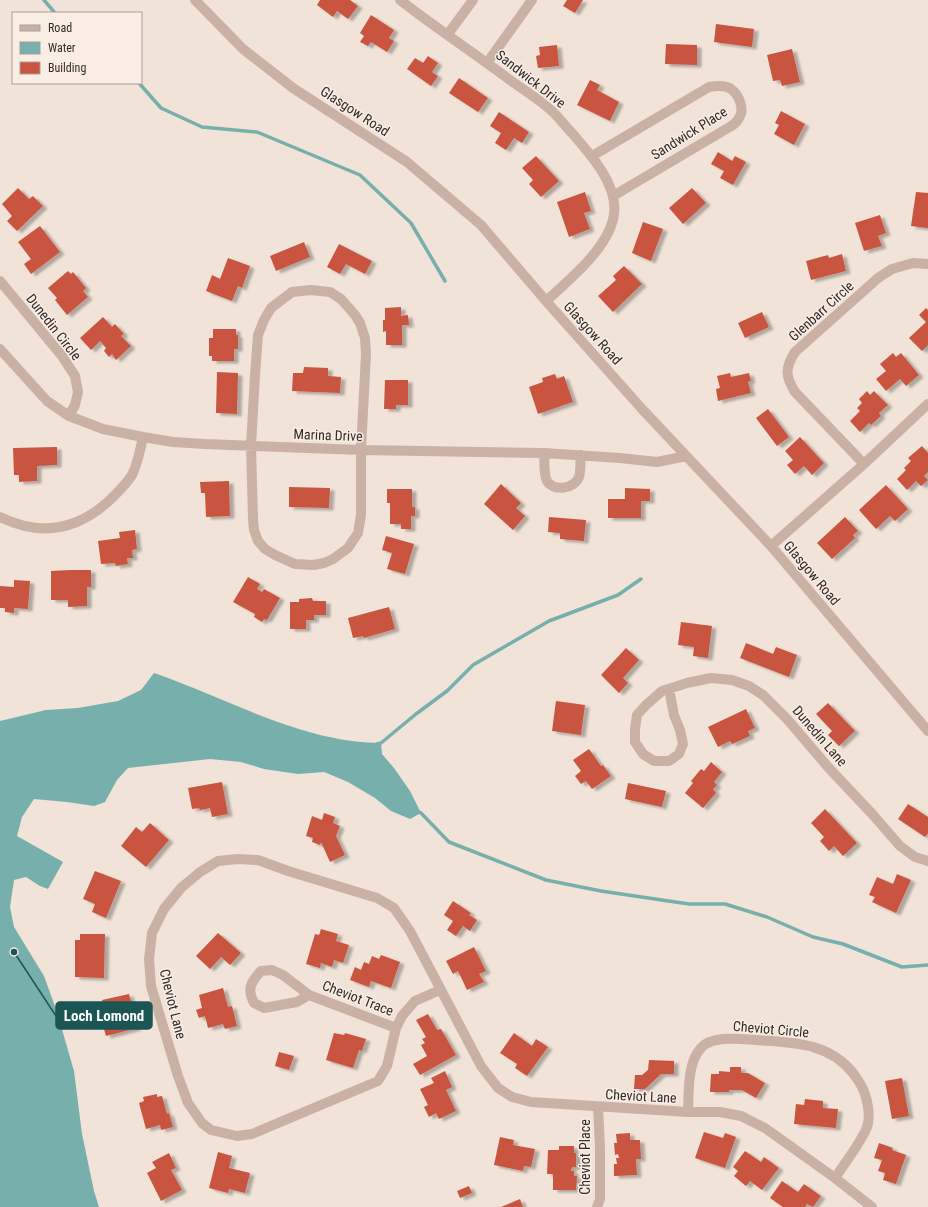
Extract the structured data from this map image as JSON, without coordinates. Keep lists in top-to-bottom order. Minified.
{"streets":{"street":["Sandwick Drive","Glasgow Road","Sandwick Place","Glenbarr Circle","Dunedin Circle","Marina Drive","Dunedin Lane","Cheviot Trace","Cheviot Lane","Cheviot Circle","Cheviot Place"]},"crossings":[["Sandwick Drive","Glasgow Road"],["Sandwick Drive","Sandwick Place"],["Glasgow Road","Marina Drive"],["Dunedin Circle","Marina Drive"],["Cheviot Trace","Cheviot Lane"],["Cheviot Lane","Cheviot Circle"],["Cheviot Lane","Cheviot Place"]],"places":["Loch Lomond"],"legend":["Road","Water","Building"]}
